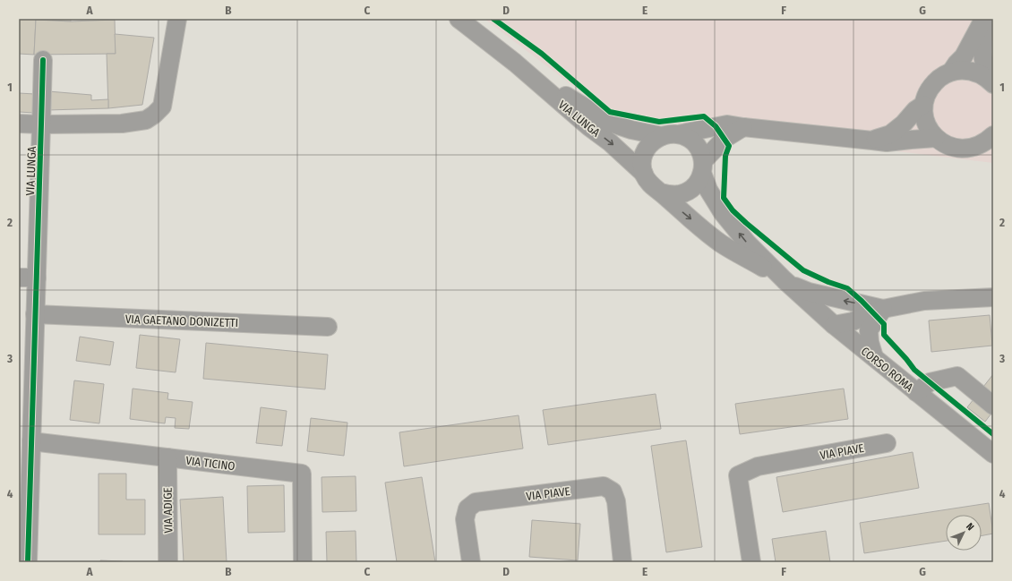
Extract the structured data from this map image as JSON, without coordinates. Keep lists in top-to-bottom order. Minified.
{"streets":{"street":["VIA LUNGA","VIA GAETANO DONIZETTI","CORSO ROMA","VIA PIAVE","VIA TICINO","VIA ADIGE"]},"crossings":[["VIA LUNGA","VIA GAETANO DONIZETTI"],["VIA LUNGA","CORSO ROMA"],["VIA LUNGA","VIA TICINO"],["VIA TICINO","VIA ADIGE"]],"north":"top right","grid":{"columns":["A","B","C","D","E","F","G"],"rows":["1","2","3","4"]}}
